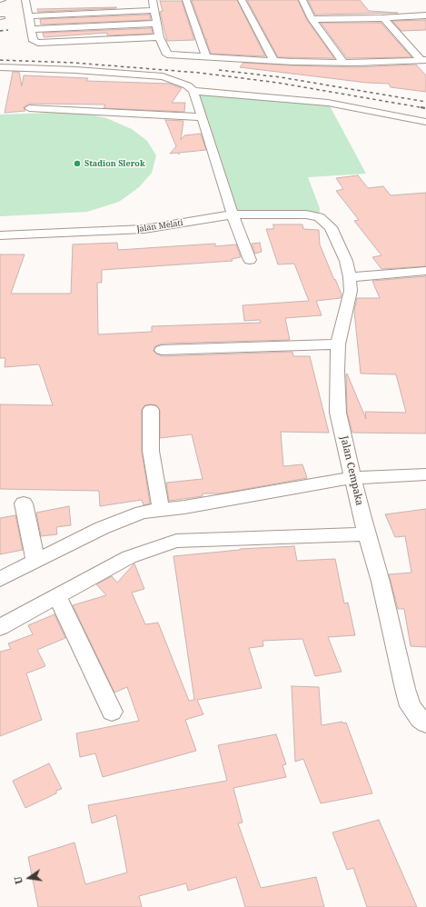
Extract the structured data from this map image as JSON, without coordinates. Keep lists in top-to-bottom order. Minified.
{"streets":{"street":["Jalan Melati","Jalan Cempaka"]},"crossings":[["Jalan Melati","Jalan Cempaka"]],"places":["Stadion Slerok"],"north":"left"}
